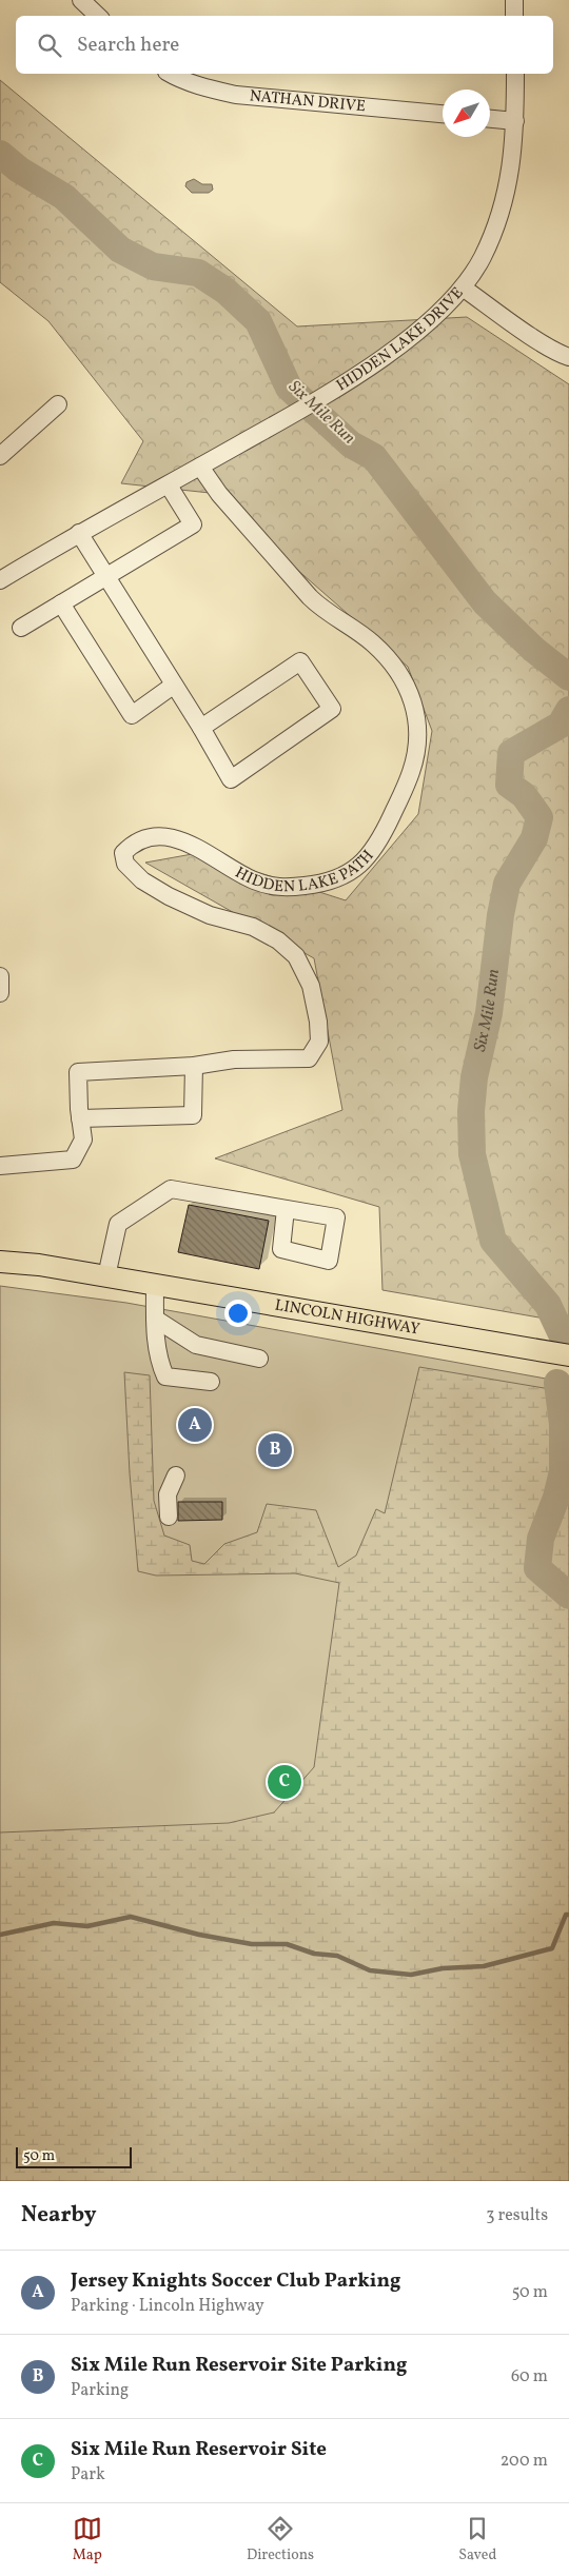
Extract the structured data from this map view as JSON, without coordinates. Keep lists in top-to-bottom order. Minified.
{"streets":{"main road":["LINCOLN HIGHWAY"],"street":["NATHAN DRIVE","HIDDEN LAKE DRIVE","HIDDEN LAKE PATH"]},"crossings":[["HIDDEN LAKE DRIVE","HIDDEN LAKE PATH"]],"water":["Six Mile Run"],"scale_bar":"50 m","north":"bottom left","page":{"search":"Search here","pins":["A","B","C"],"scale":"50 m","heading":["Nearby","3 results"],"list":[{"mark":"A","name":"Jersey Knights Soccer Club Parking","note":"Parking · Lincoln Highway","value":"50 m"},{"mark":"B","name":"Six Mile Run Reservoir Site Parking","note":"Parking","value":"60 m"},{"mark":"C","name":"Six Mile Run Reservoir Site","note":"Park","value":"200 m"}],"nav":["Map","Directions","Saved"]}}
